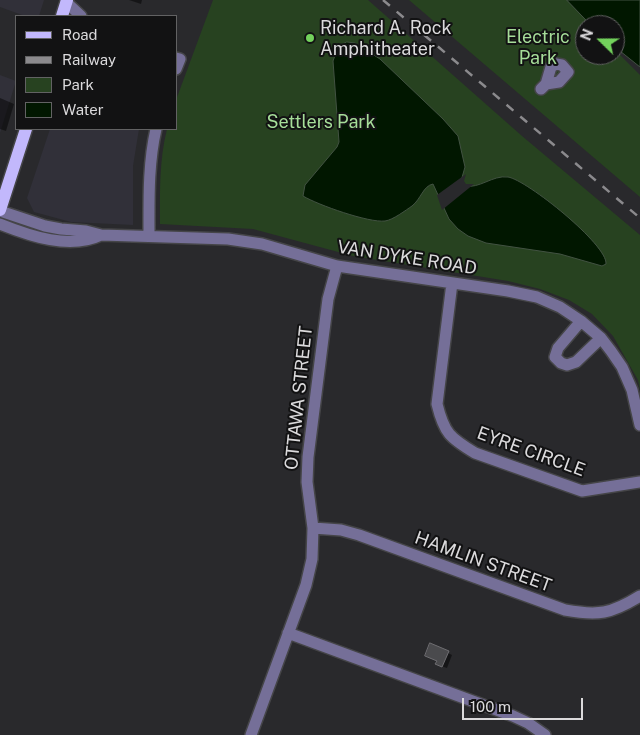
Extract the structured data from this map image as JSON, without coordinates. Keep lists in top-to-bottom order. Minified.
{"streets":{"street":["VAN DYKE ROAD","OTTAWA STREET","EYRE CIRCLE","HAMLIN STREET"]},"crossings":[["VAN DYKE ROAD","OTTAWA STREET"],["VAN DYKE ROAD","EYRE CIRCLE"],["OTTAWA STREET","HAMLIN STREET"]],"parks":["Electric Park","Settlers Park"],"places":["Richard A. Rock Amphitheater"],"legend":["Road","Railway","Park","Water"],"scale_bar":"100 m","north":"left"}
